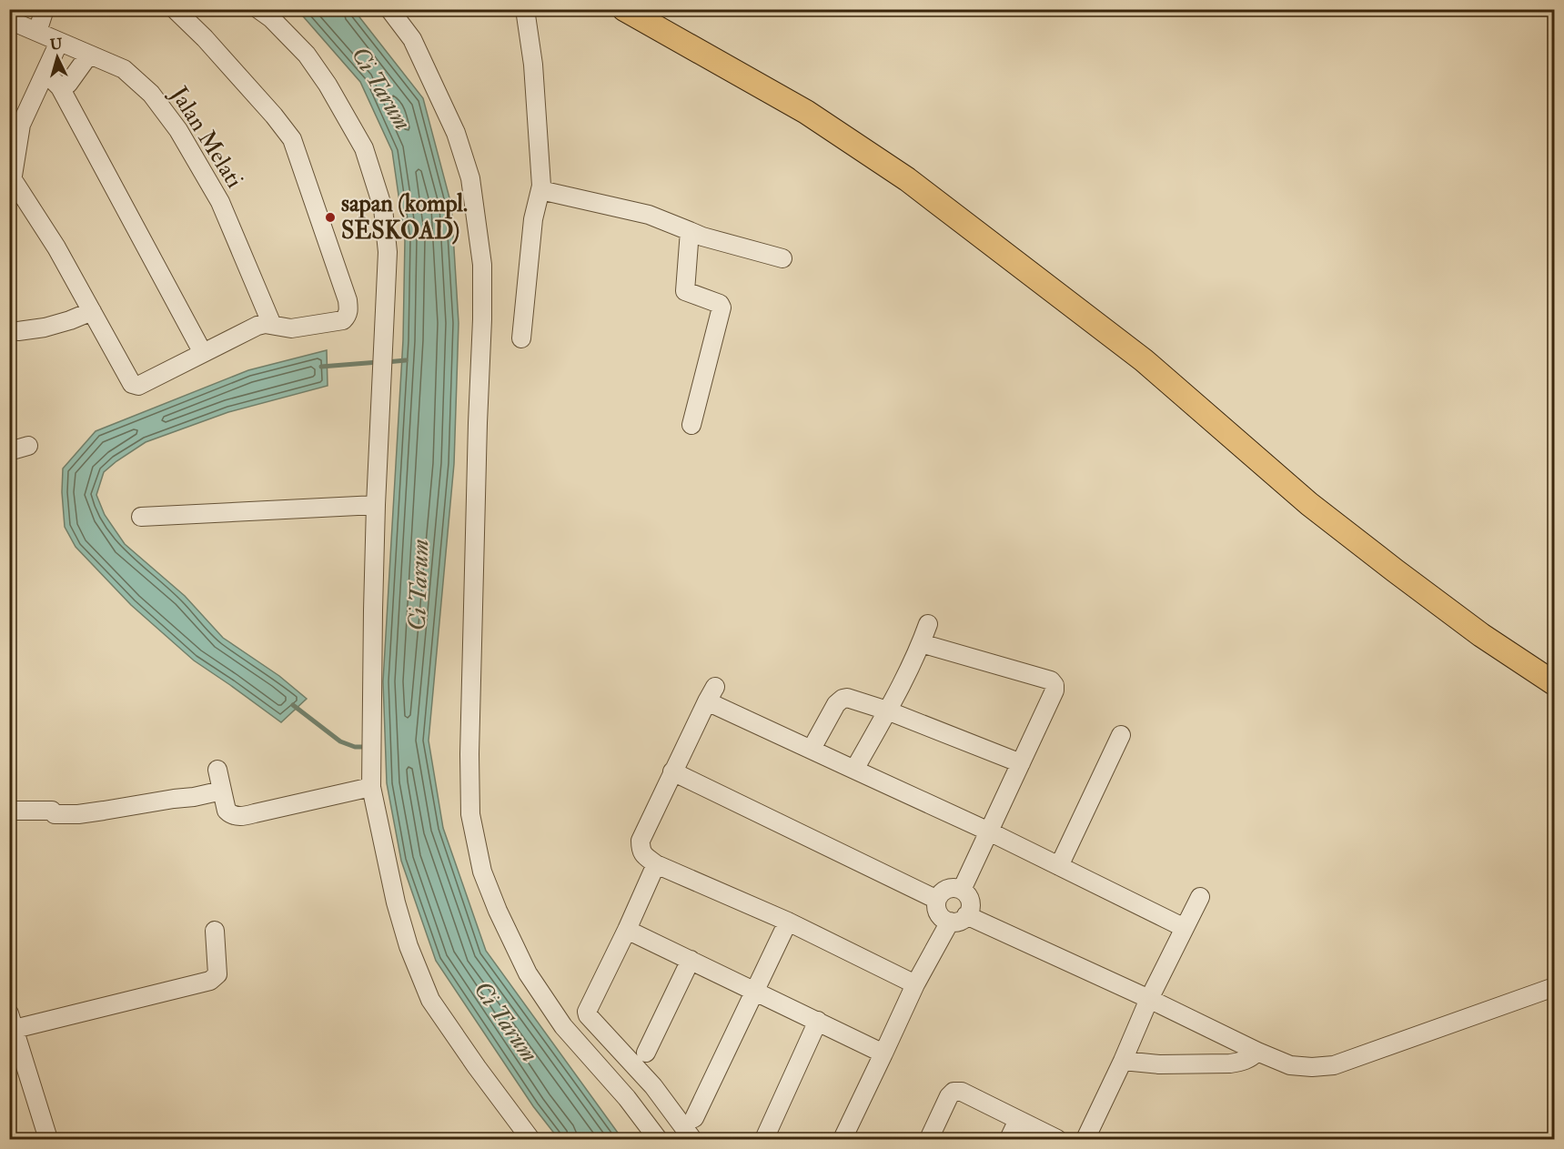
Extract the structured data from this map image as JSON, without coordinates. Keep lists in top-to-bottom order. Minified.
{"streets":{"street":["Jalan Melati"]},"water":["Ci Tarum"],"places":["sapan (kompl. SESKOAD)"],"north":"top"}
